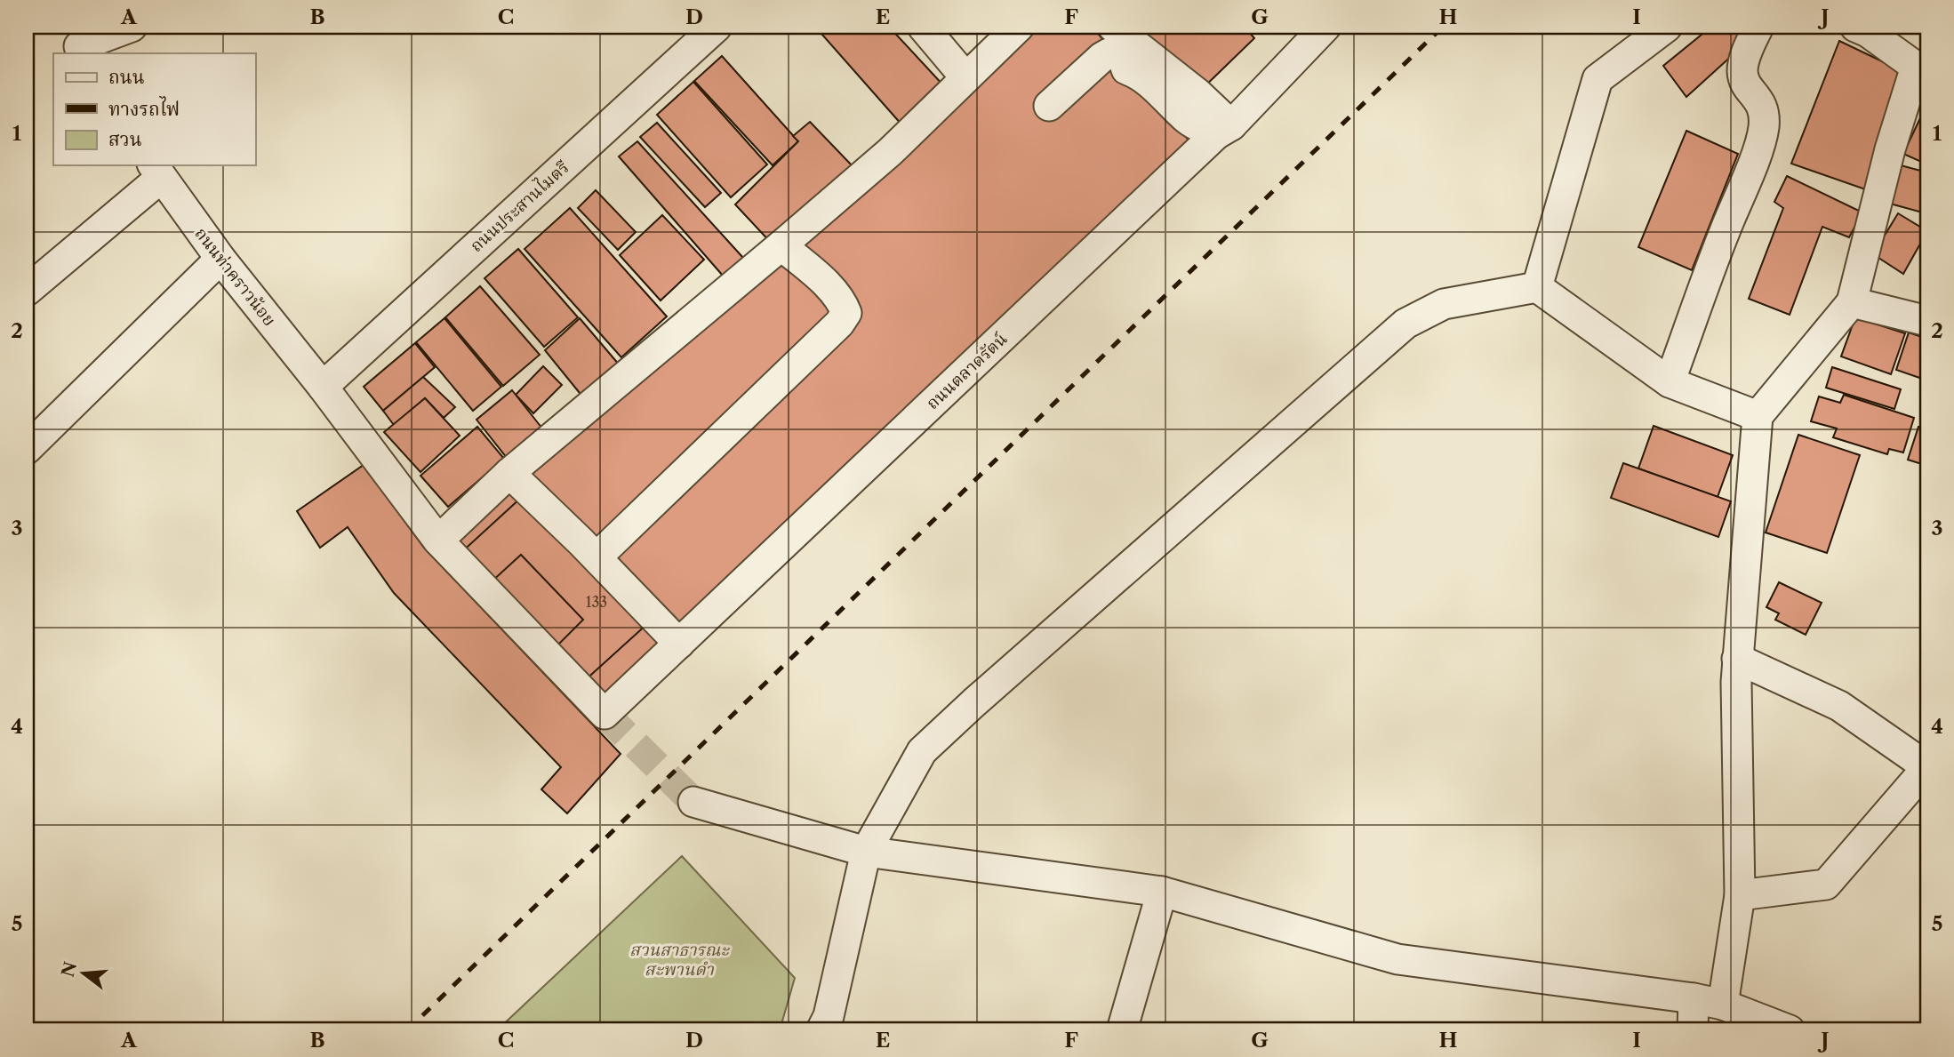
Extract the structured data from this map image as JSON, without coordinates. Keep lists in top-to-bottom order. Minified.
{"streets":{"street":["ถนนประสานไมตรี","ถนนท่าคราวน้อย","ถนนตลาดรัตน์"]},"crossings":[["ถนนประสานไมตรี","ถนนท่าคราวน้อย"],["ถนนท่าคราวน้อย","ถนนตลาดรัตน์"]],"parks":["สวนสาธารณะ สะพานดำ"],"house_numbers":["133"],"legend":["ถนน","ทางรถไฟ","สวน"],"north":"left","grid":{"columns":["A","B","C","D","E","F","G","H","I","J"],"rows":["1","2","3","4","5"]}}
